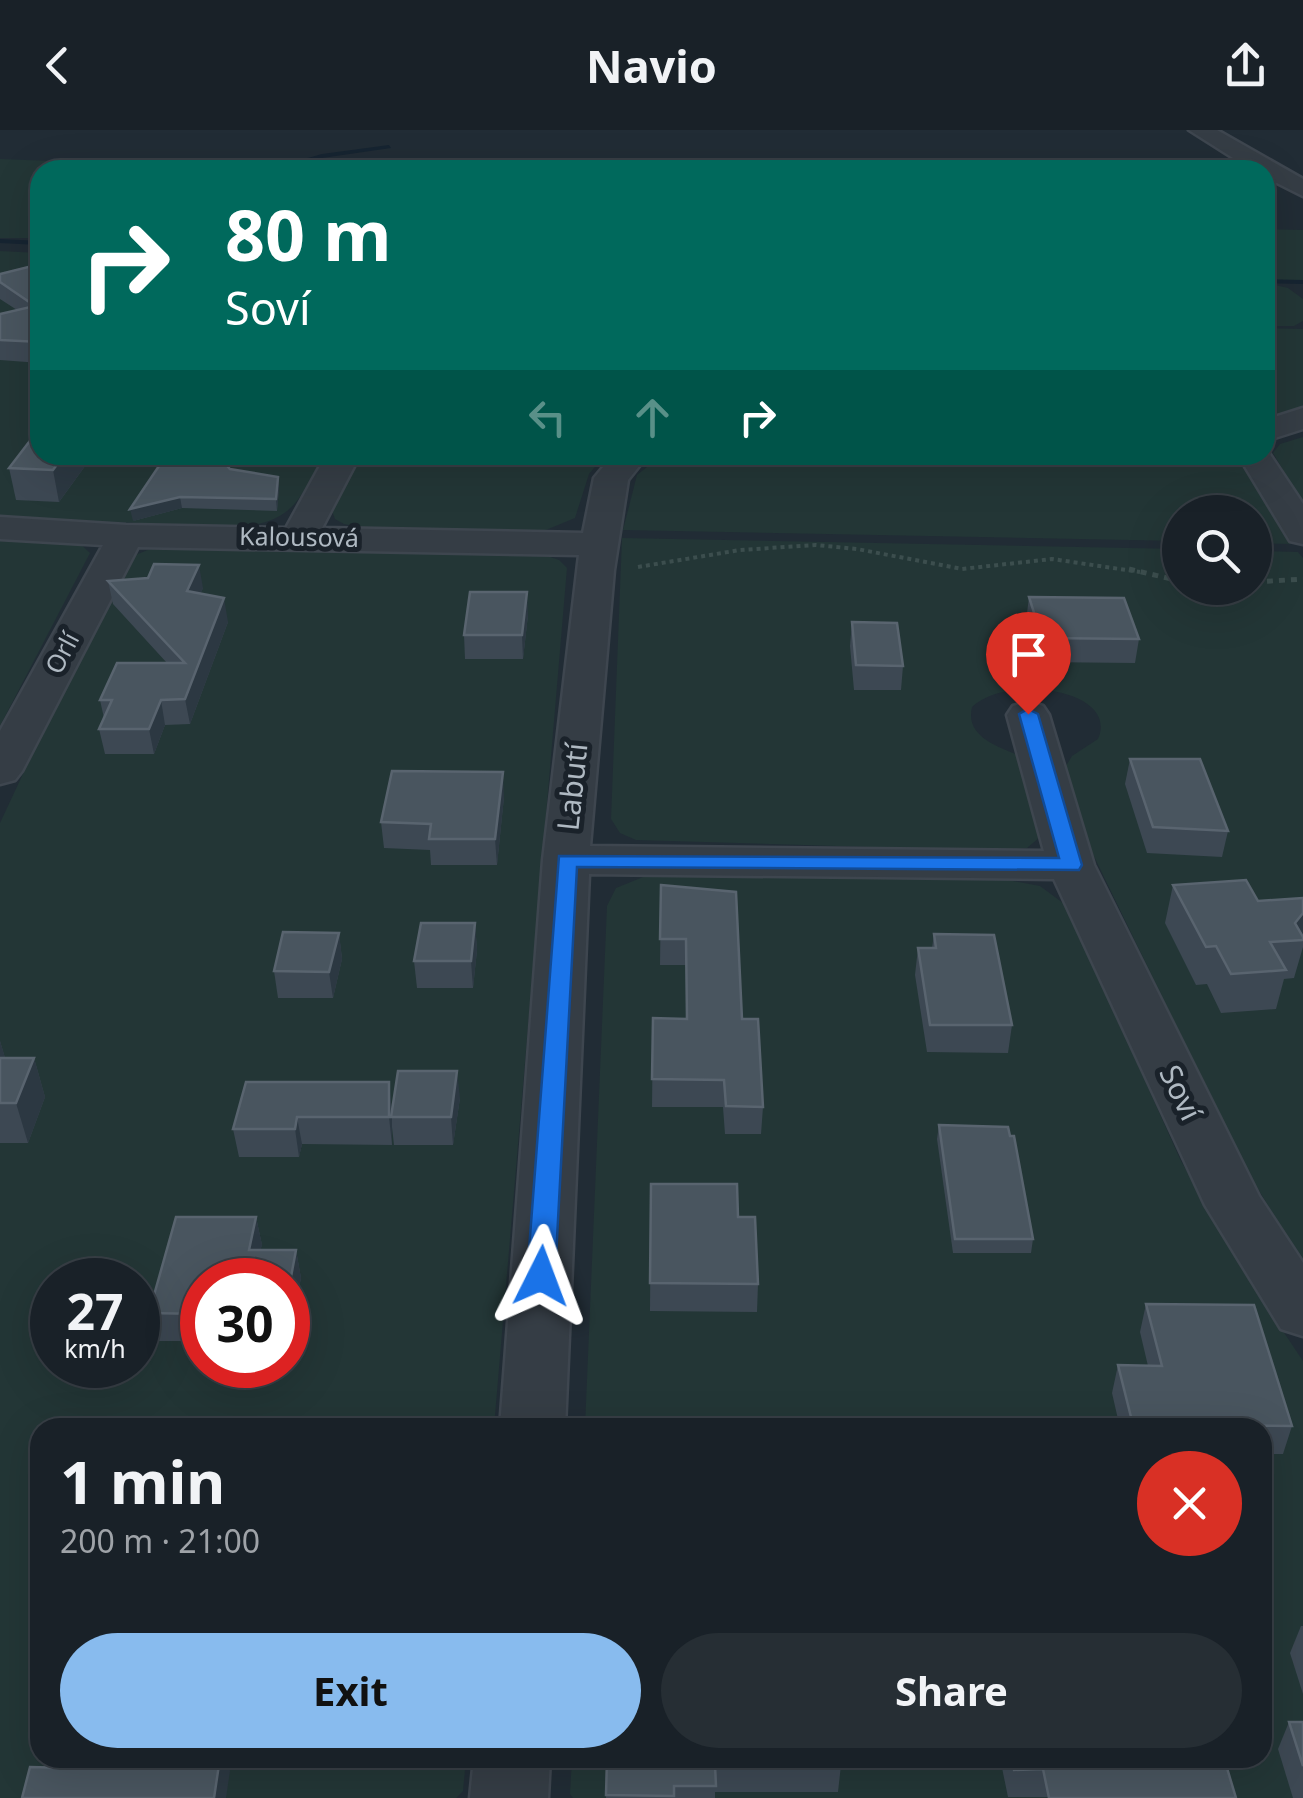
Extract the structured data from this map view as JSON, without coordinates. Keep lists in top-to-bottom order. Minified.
{"streets":{"street":["Kalousová","Orlí","Labutí","Soví"]},"crossings":[["Kalousová","Orlí"],["Kalousová","Labutí"]],"page":{"header":"Navio","turn":["80 m","Soví"],"speed":"27 km/h","limit":"30","heading":["1 min","200 m · 21:00"],"buttons":["Exit","Share"]}}
